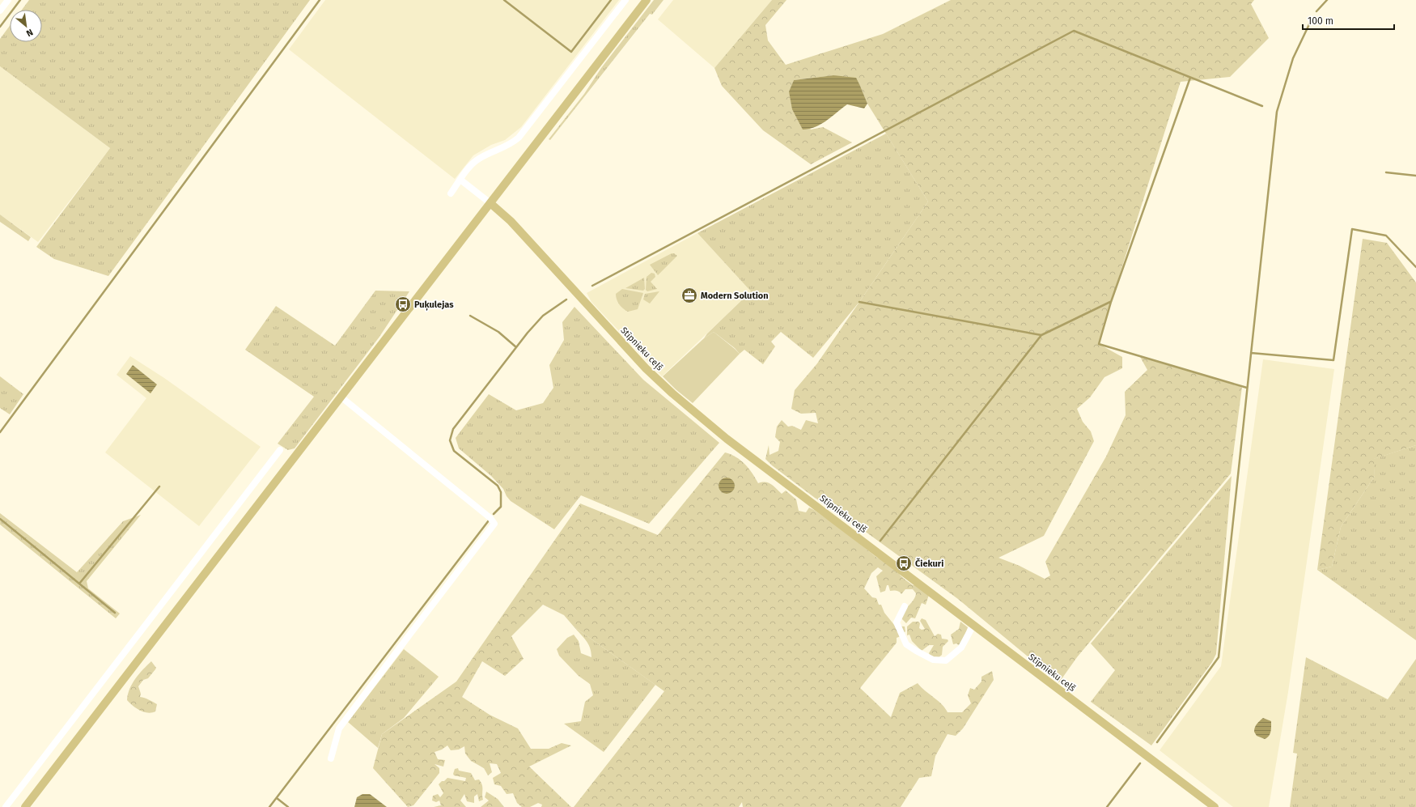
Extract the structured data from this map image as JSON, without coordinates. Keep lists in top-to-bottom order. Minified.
{"streets":{"main road":["Stīpnieku ceļš"]},"places":{"office":["Modern Solution"],"bus stop":["Puķulejas","Čiekuri"]},"scale_bar":"100 m","north":"bottom right"}
